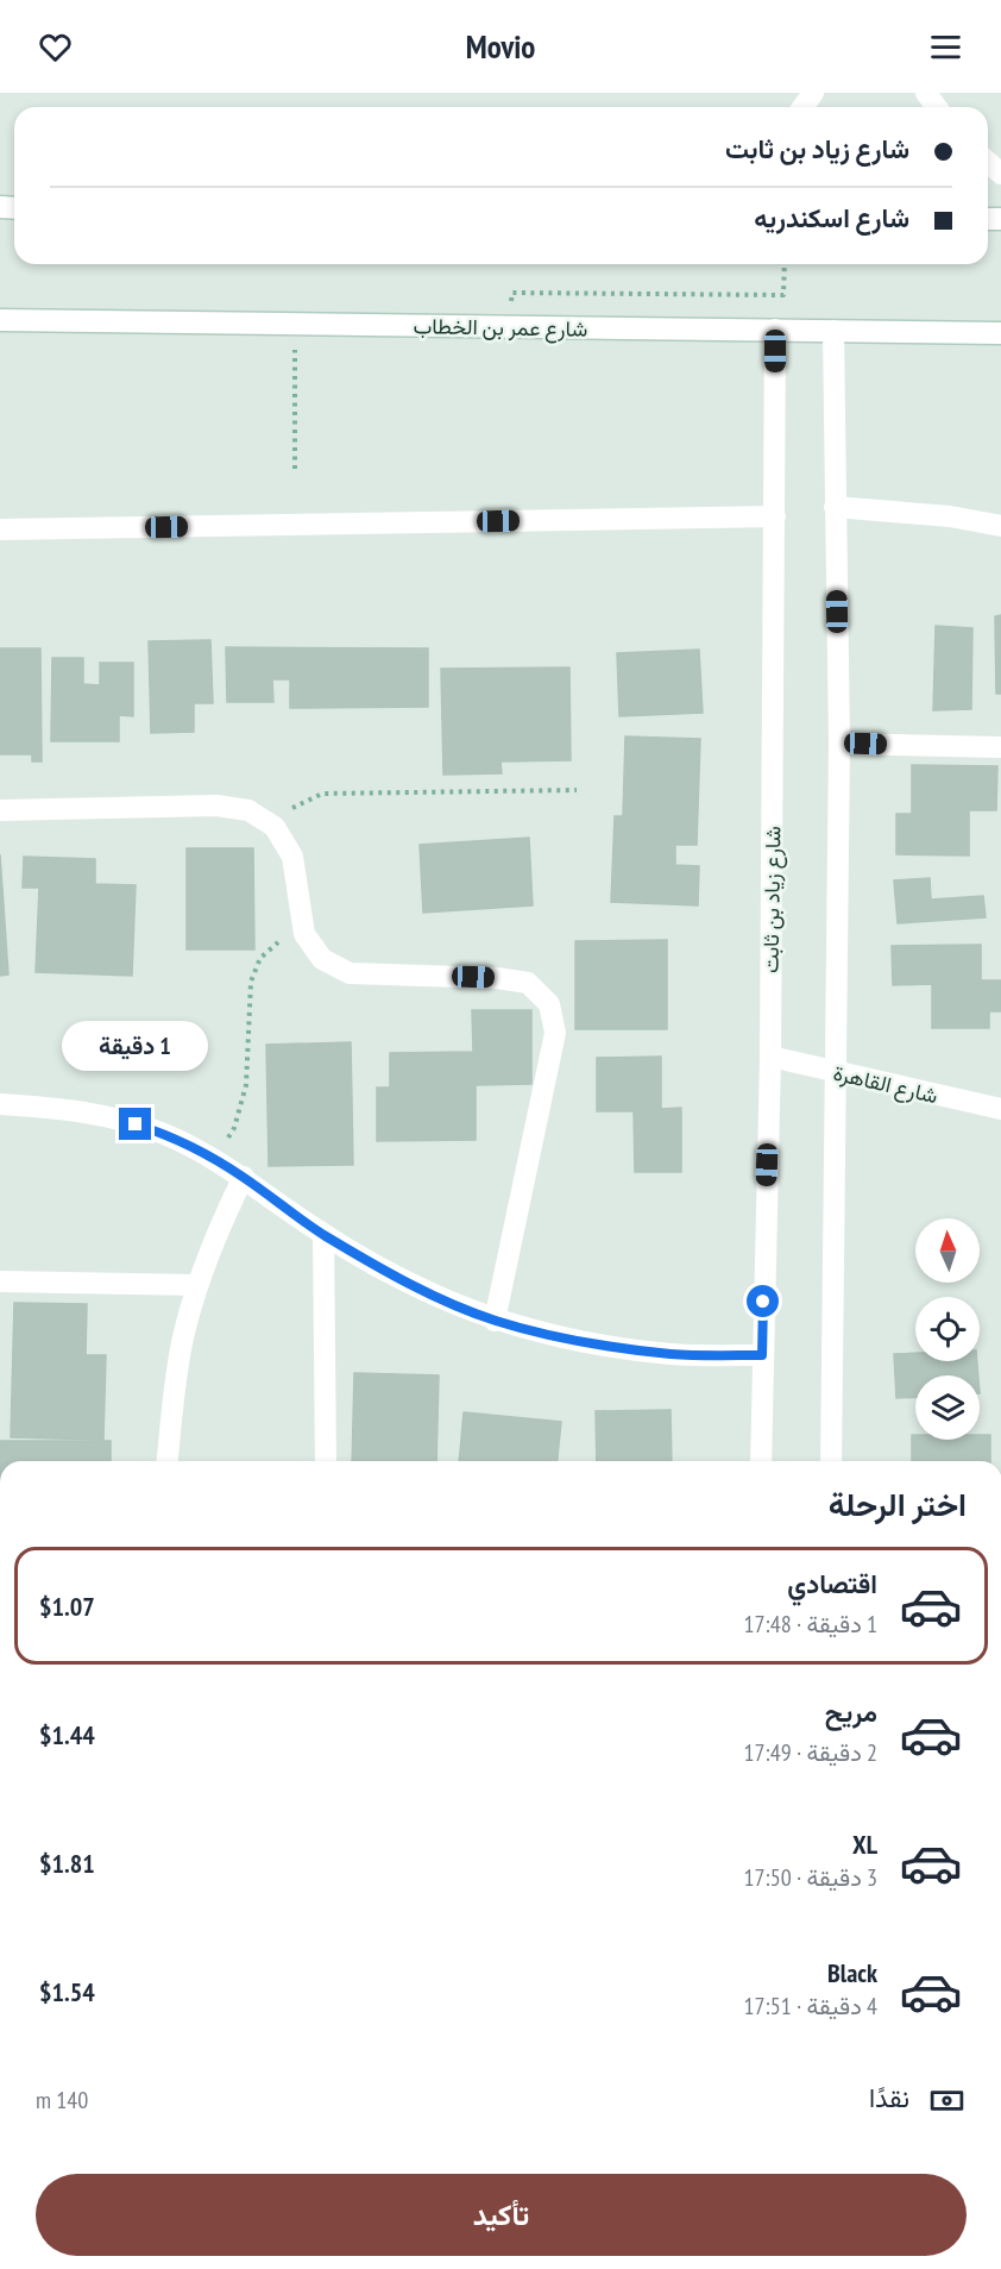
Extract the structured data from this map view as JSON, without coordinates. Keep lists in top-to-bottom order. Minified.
{"streets":{"street":["شارع عمر بن الخطاب","شارع زياد بن ثابت","شارع القاهرة"]},"crossings":[["شارع عمر بن الخطاب","شارع زياد بن ثابت"],["شارع زياد بن ثابت","شارع القاهرة"]],"north":"top","page":{"header":"Movio","banner":["شارع زياد بن ثابت","شارع اسكندريه"],"bubble":"1 دقيقة","heading":"اختر الرحلة","list":[{"name":"اقتصادي","note":"1 دقيقة · 17:48","value":"$1.07"},{"name":"مريح","note":"2 دقيقة · 17:49","value":"$1.44"},{"name":"XL","note":"3 دقيقة · 17:50","value":"$1.81"},{"name":"Black","note":"4 دقيقة · 17:51","value":"$1.54"}],"pay":["نقدًا","140 m"],"buttons":"تأكيد"}}
